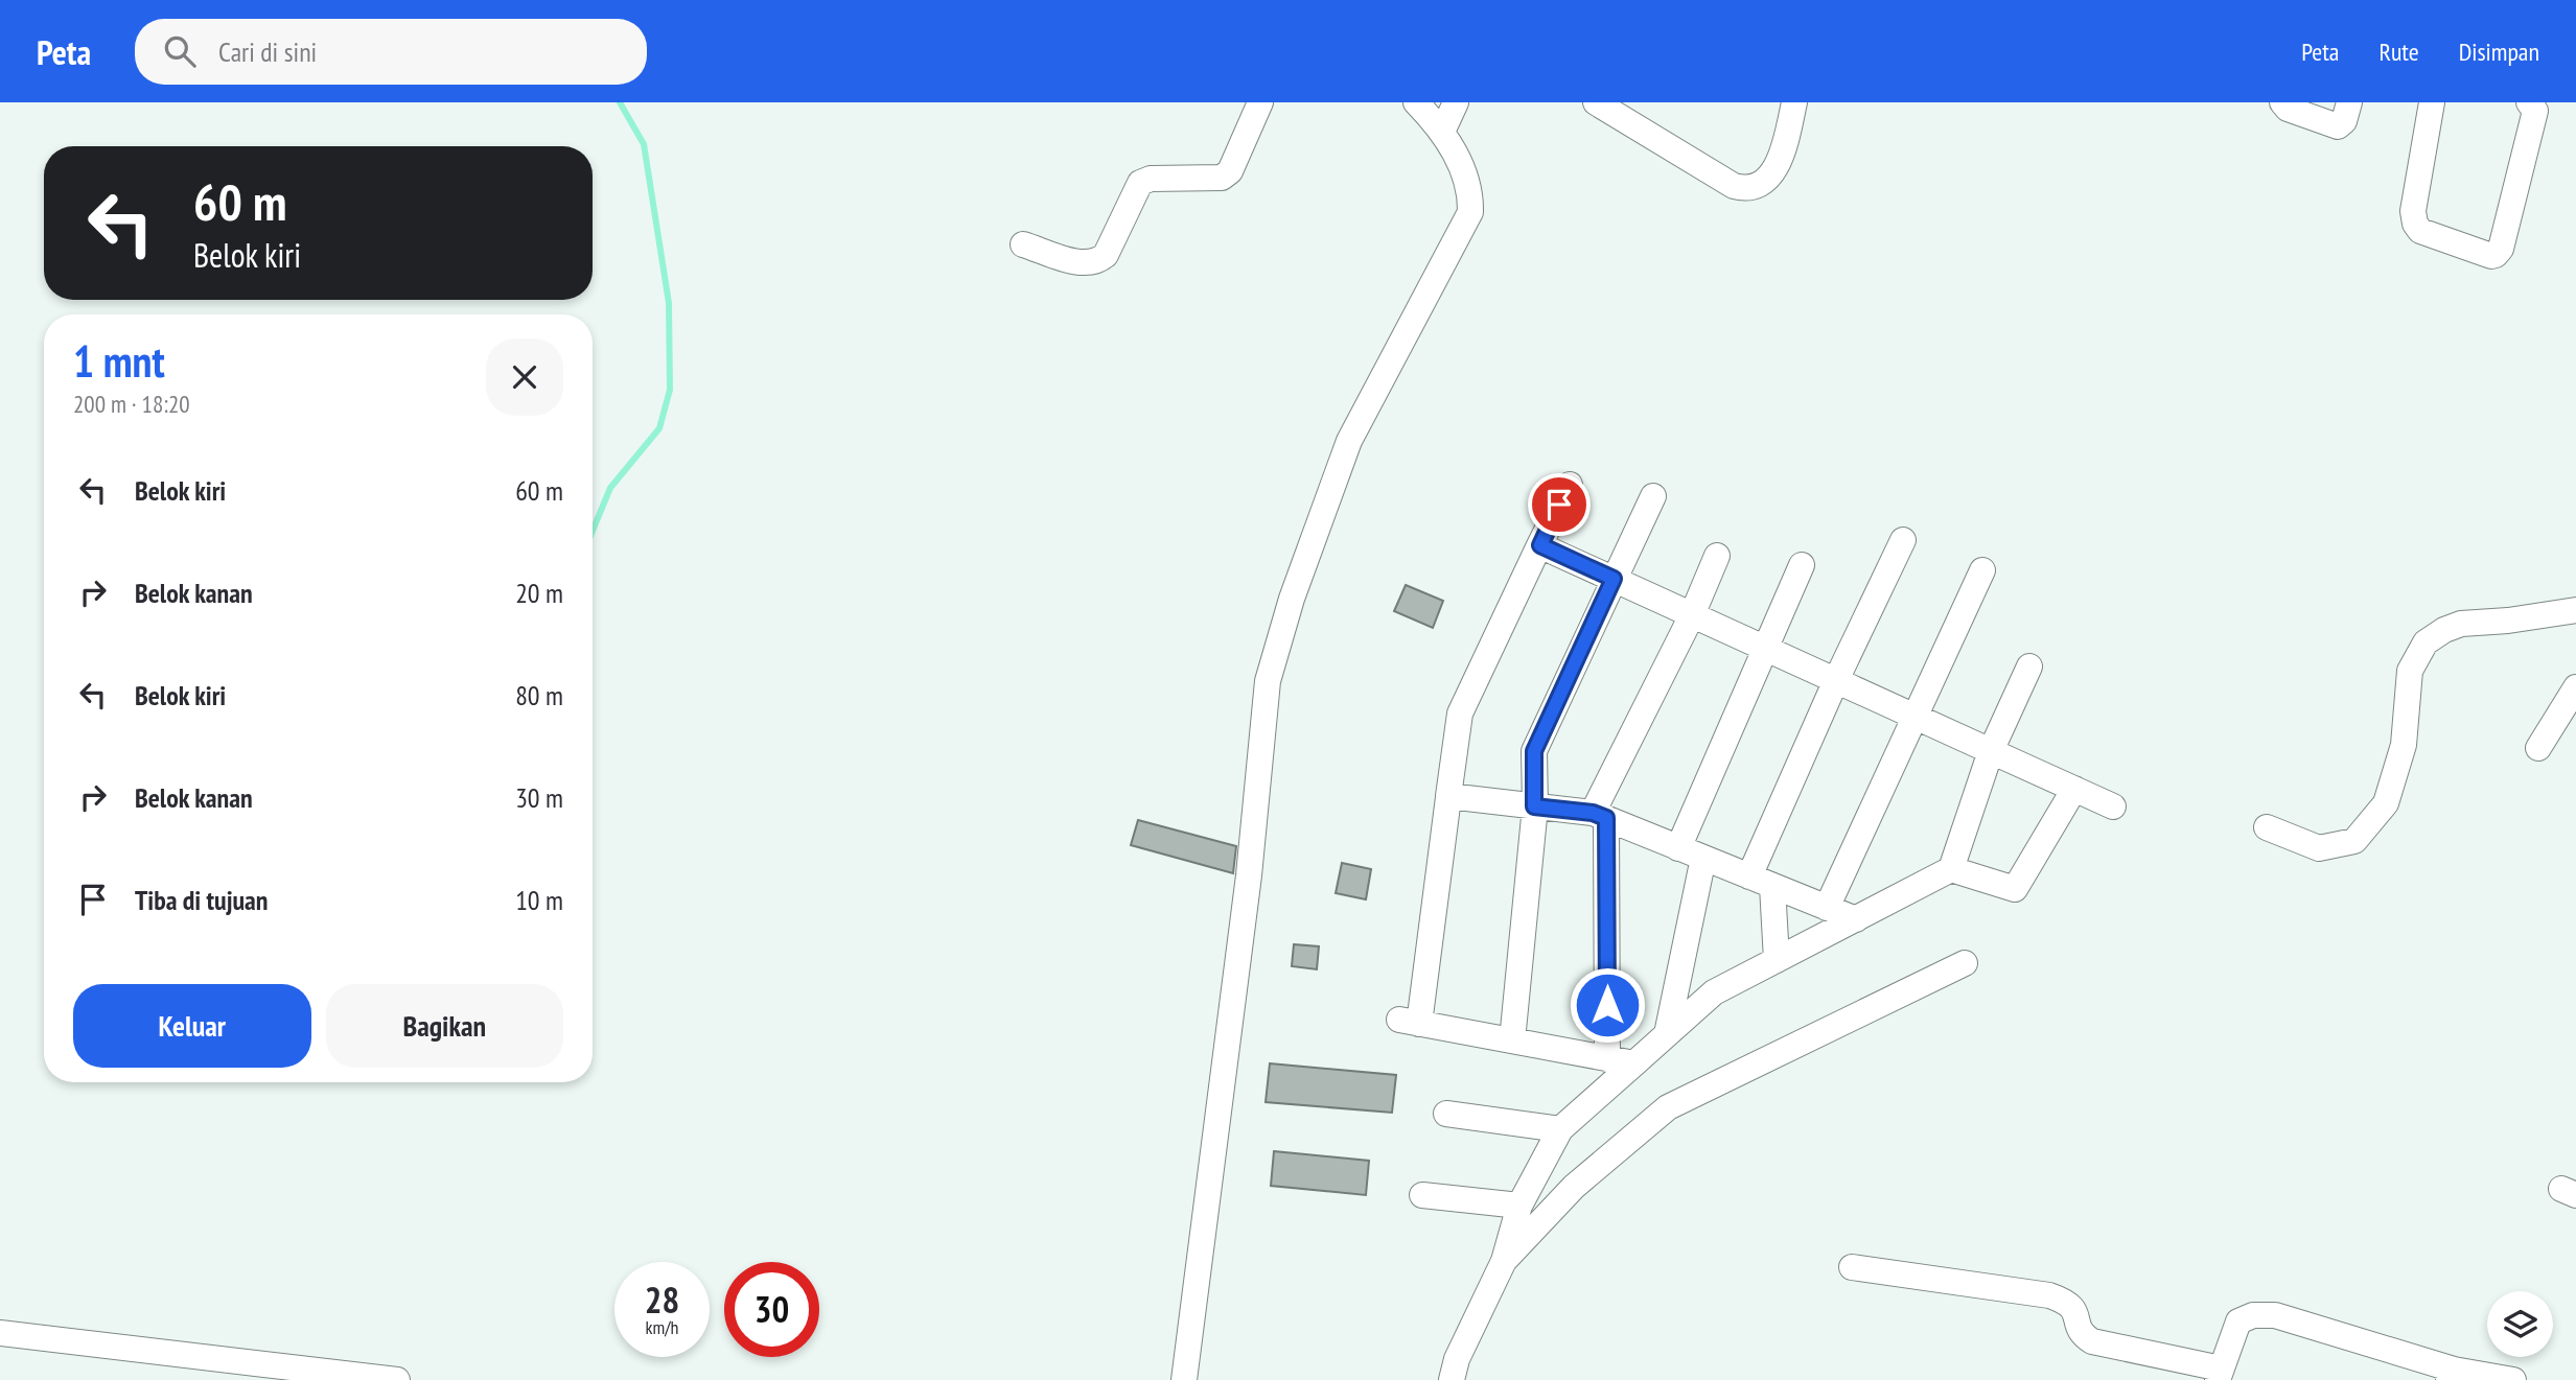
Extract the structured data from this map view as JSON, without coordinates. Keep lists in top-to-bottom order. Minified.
{"page":{"header":"Peta","search":"Cari di sini","nav":["Peta","Rute","Disimpan"],"turn":["60 m","Belok kiri"],"heading":["1 mnt","200 m · 18:20"],"list":[{"name":"Belok kiri","value":"60 m"},{"name":"Belok kanan","value":"20 m"},{"name":"Belok kiri","value":"80 m"},{"name":"Belok kanan","value":"30 m"},{"name":"Tiba di tujuan","value":"10 m"}],"buttons":["Keluar","Bagikan"],"speed":"28 km/h","limit":"30"}}
